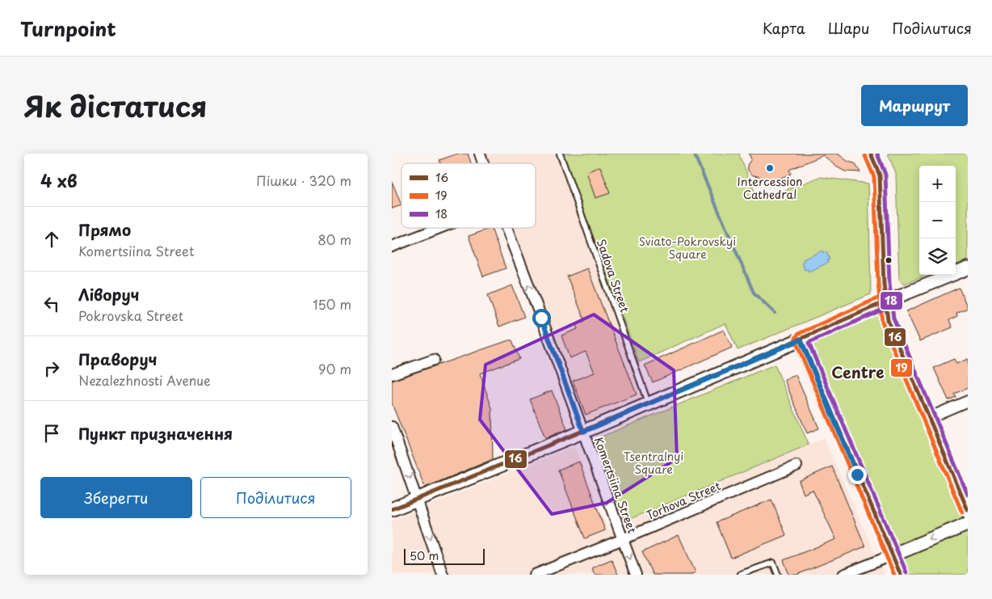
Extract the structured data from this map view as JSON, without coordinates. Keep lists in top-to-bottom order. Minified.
{"streets":{"street":["Komertsiina Street","Torhova Street"],"lane":["Sadova Street"]},"crossings":[["Komertsiina Street","Torhova Street"]],"districts":["Centre"],"parks":["Sviato-Pokrovskyi Square","Tsentralnyi Square"],"places":["Intercession Cathedral"],"lines":["transit line 16","transit line 18","transit line 19"],"legend":["16","19","18"],"scale_bar":"50 m","page":{"header":"Turnpoint","nav":["Карта","Шари","Поділитися"],"title":"Як дістатися","buttons":["Маршрут",["Зберегти","Поділитися"]],"heading":["4 хв","Пішки · 320 m"],"map_buttons":["+","−"],"list":[["Прямо","Komertsiina Street","80 m"],["Ліворуч","Pokrovska Street","150 m"],["Праворуч","Nezalezhnosti Avenue","90 m"],"Пункт призначення"],"scale":"50 m"}}
